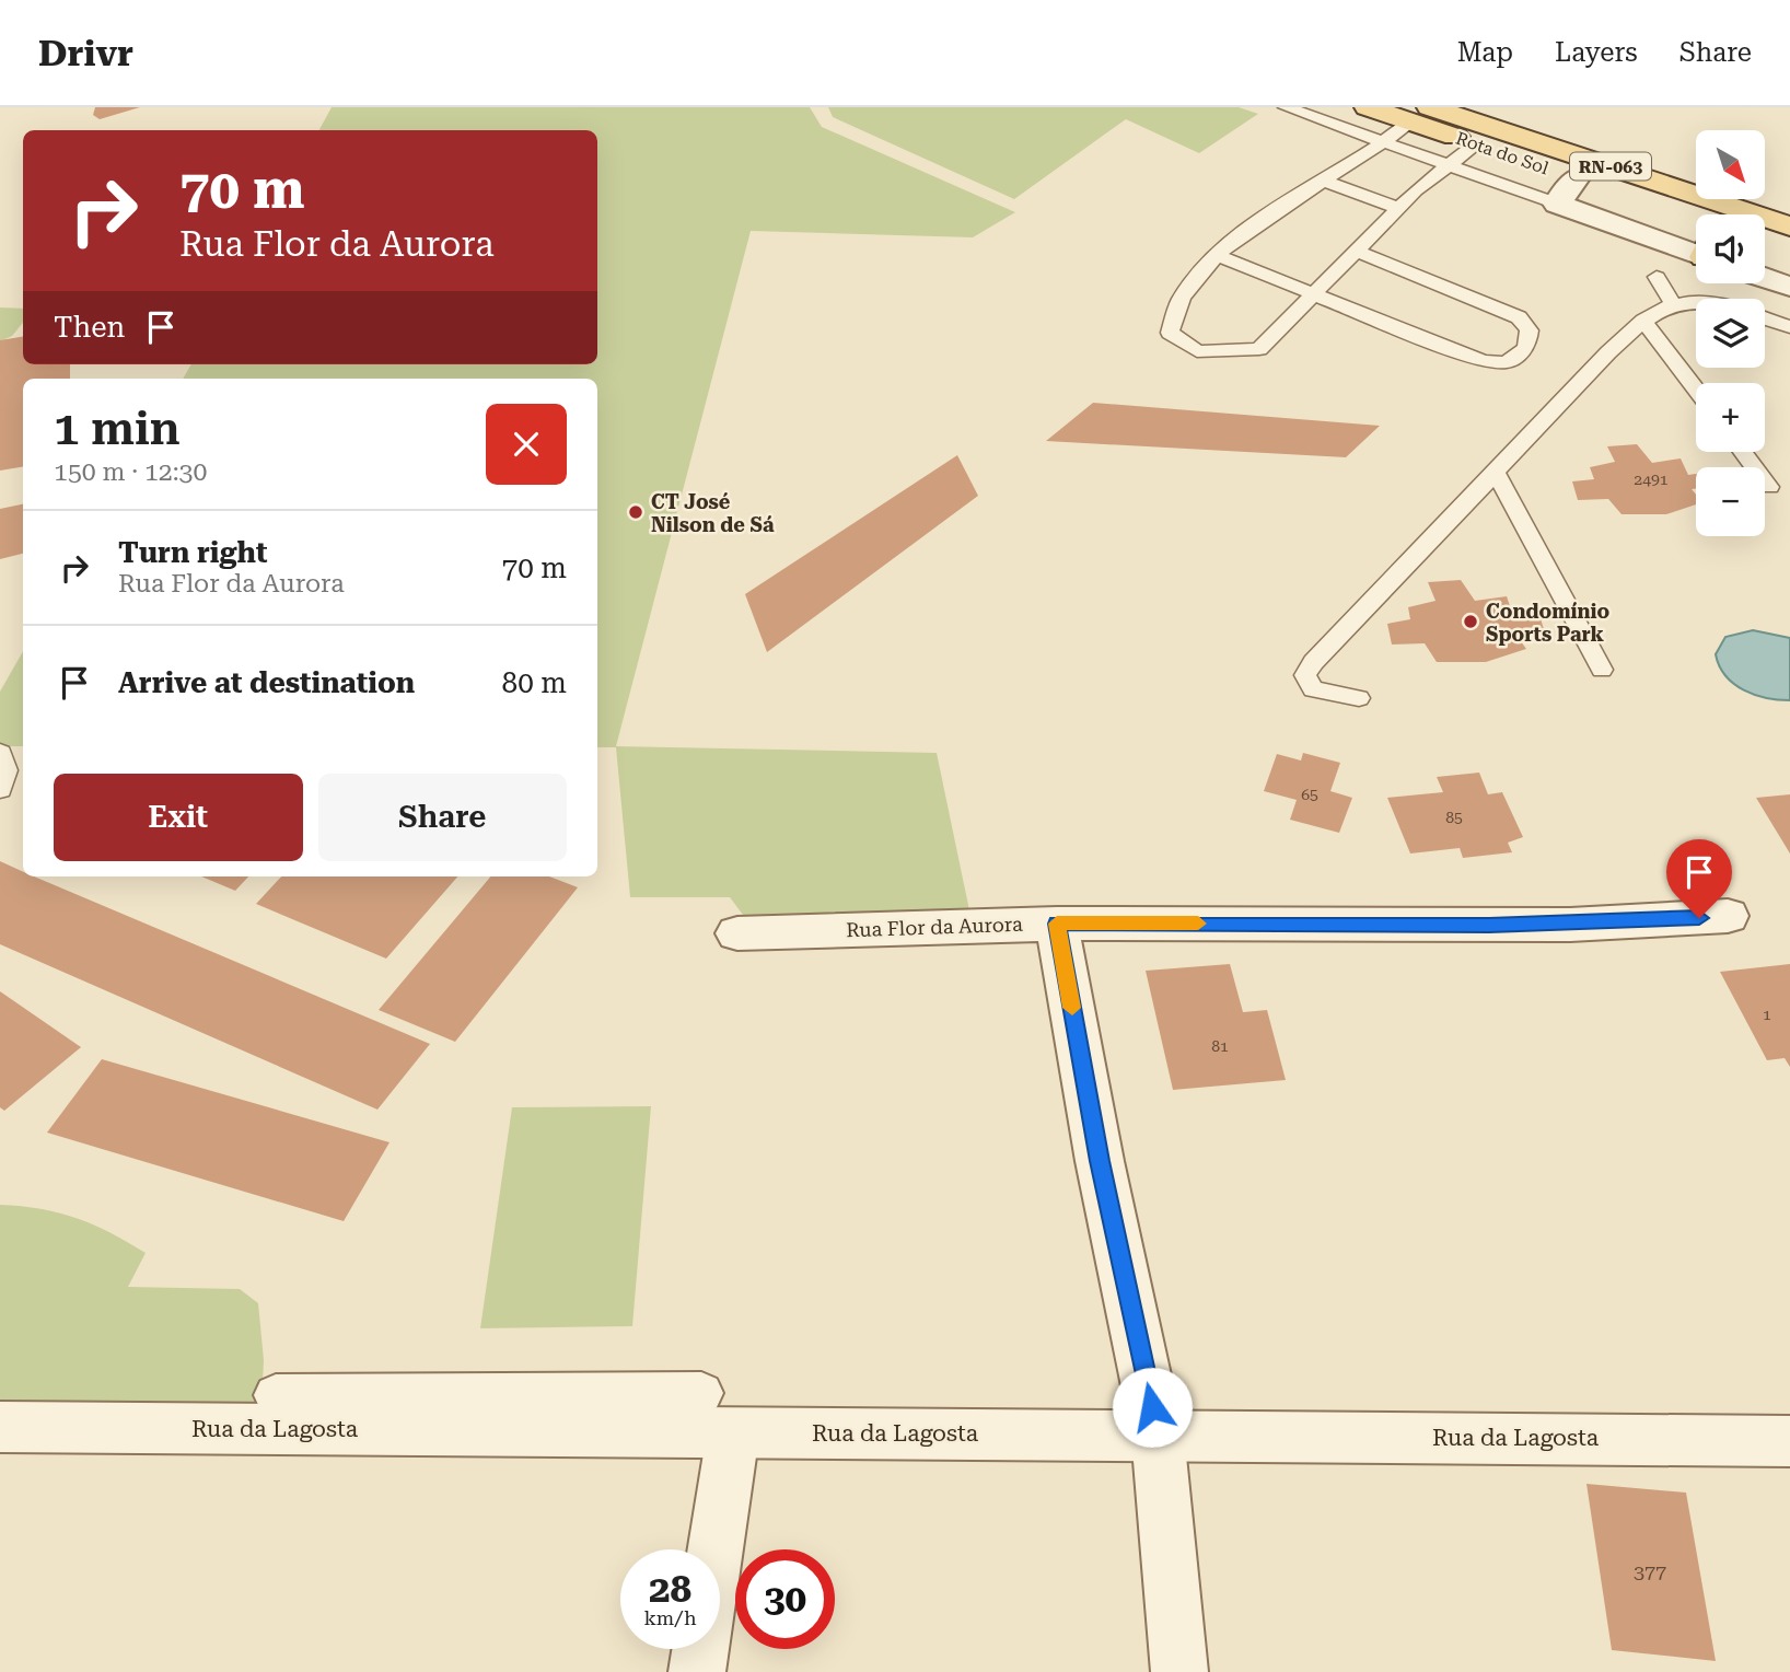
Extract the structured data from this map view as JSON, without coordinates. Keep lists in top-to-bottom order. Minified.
{"streets":{"main road":["Rota do Sol","RN-063"],"street":["Rua Flor da Aurora","Rua da Lagosta"]},"places":["CT José Nilson de Sá","Condomínio Sports Park"],"house_numbers":["2491","65","85","1","81","377"],"north":"bottom right","page":{"header":"Drivr","nav":["Map","Layers","Share"],"map_buttons":["+","−"],"turn":["70 m","Rua Flor da Aurora"],"then":"Then","heading":["1 min","150 m · 12:30"],"list":[{"name":"Turn right","note":"Rua Flor da Aurora","value":"70 m"},{"name":"Arrive at destination","value":"80 m"}],"buttons":["Exit","Share"],"speed":"28 km/h","limit":"30"}}
